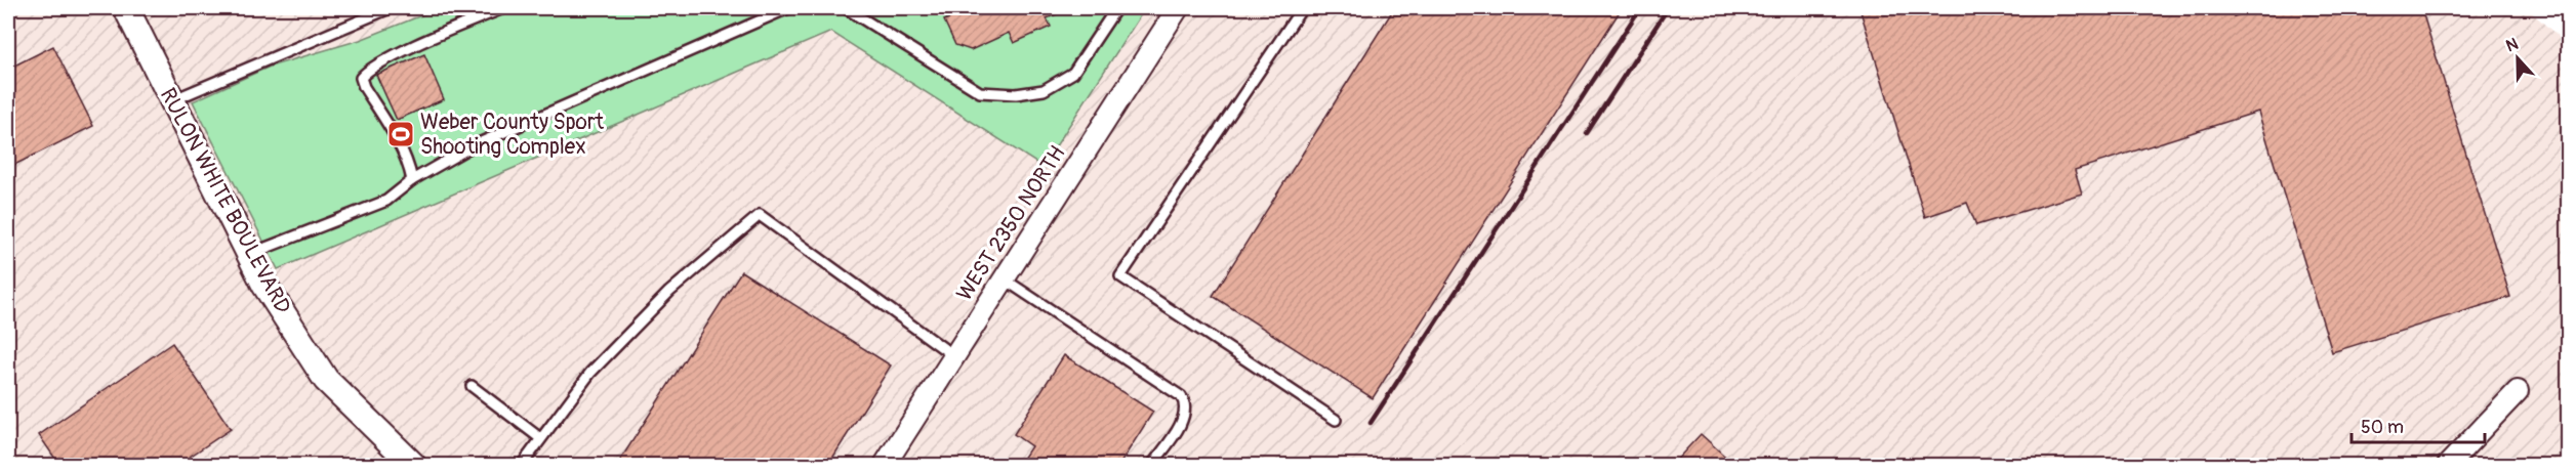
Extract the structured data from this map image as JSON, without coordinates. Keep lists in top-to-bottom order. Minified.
{"streets":{"street":["RULON WHITE BOULEVARD","WEST 2350 NORTH"]},"places":{"sports":["Weber County Sport Shooting Complex"]},"scale_bar":"50 m","north":"top"}
